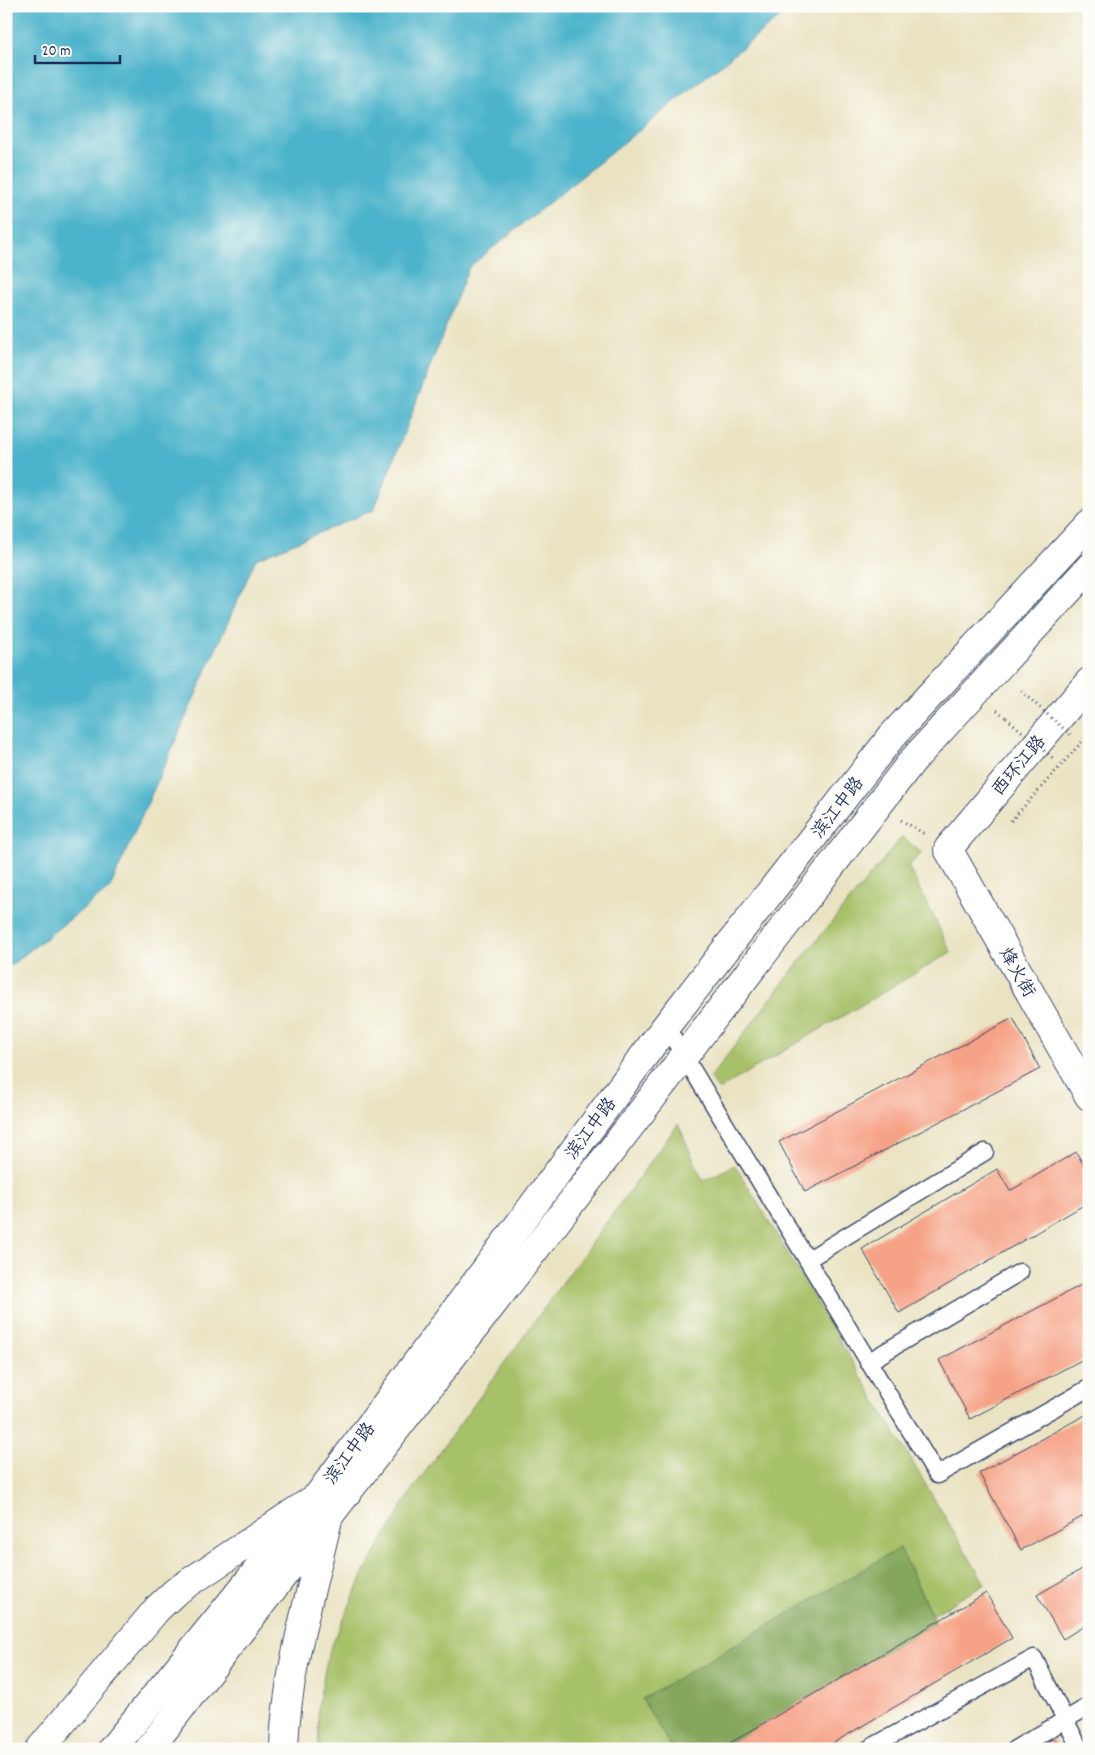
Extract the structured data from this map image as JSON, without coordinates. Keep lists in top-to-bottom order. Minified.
{"streets":{"main road":["西环江路","滨江中路","烽火街"]},"crossings":[["西环江路","烽火街"]],"scale_bar":"20 m"}
